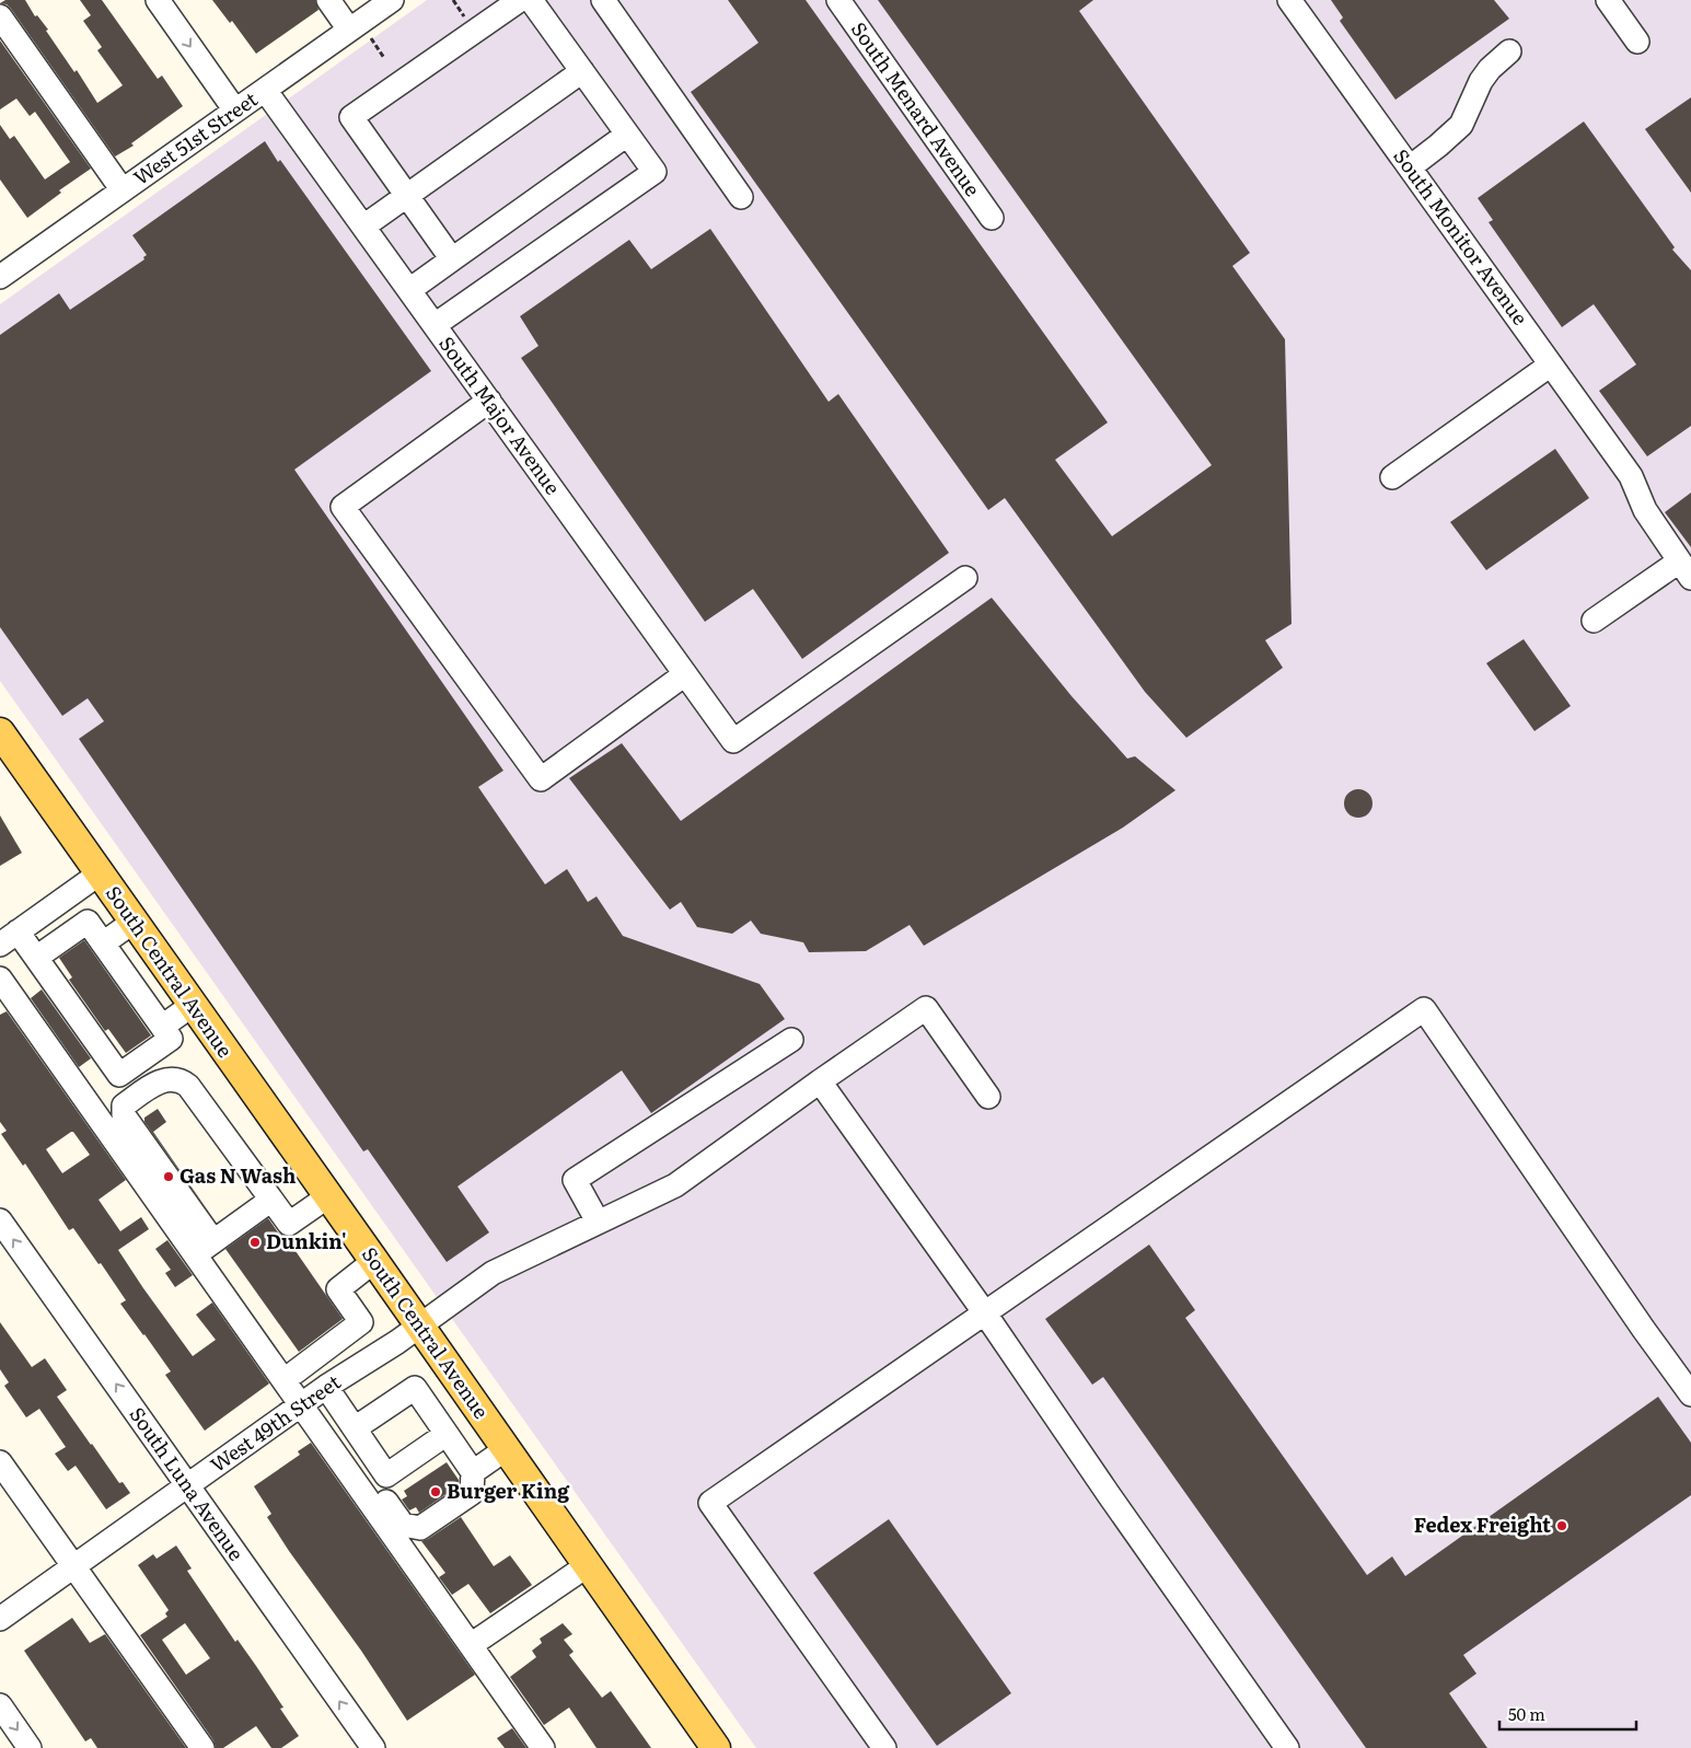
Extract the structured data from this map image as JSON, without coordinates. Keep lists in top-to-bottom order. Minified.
{"streets":{"main road":["South Central Avenue"],"street":["South Menard Avenue","West 51st Street","South Monitor Avenue","South Major Avenue","West 49th Street","South Luna Avenue"]},"crossings":[["West 51st Street","South Major Avenue"],["South Central Avenue","West 49th Street"],["West 49th Street","South Luna Avenue"]],"places":["Gas N Wash","Dunkin'","Burger King","Fedex Freight"],"scale_bar":"50 m"}
